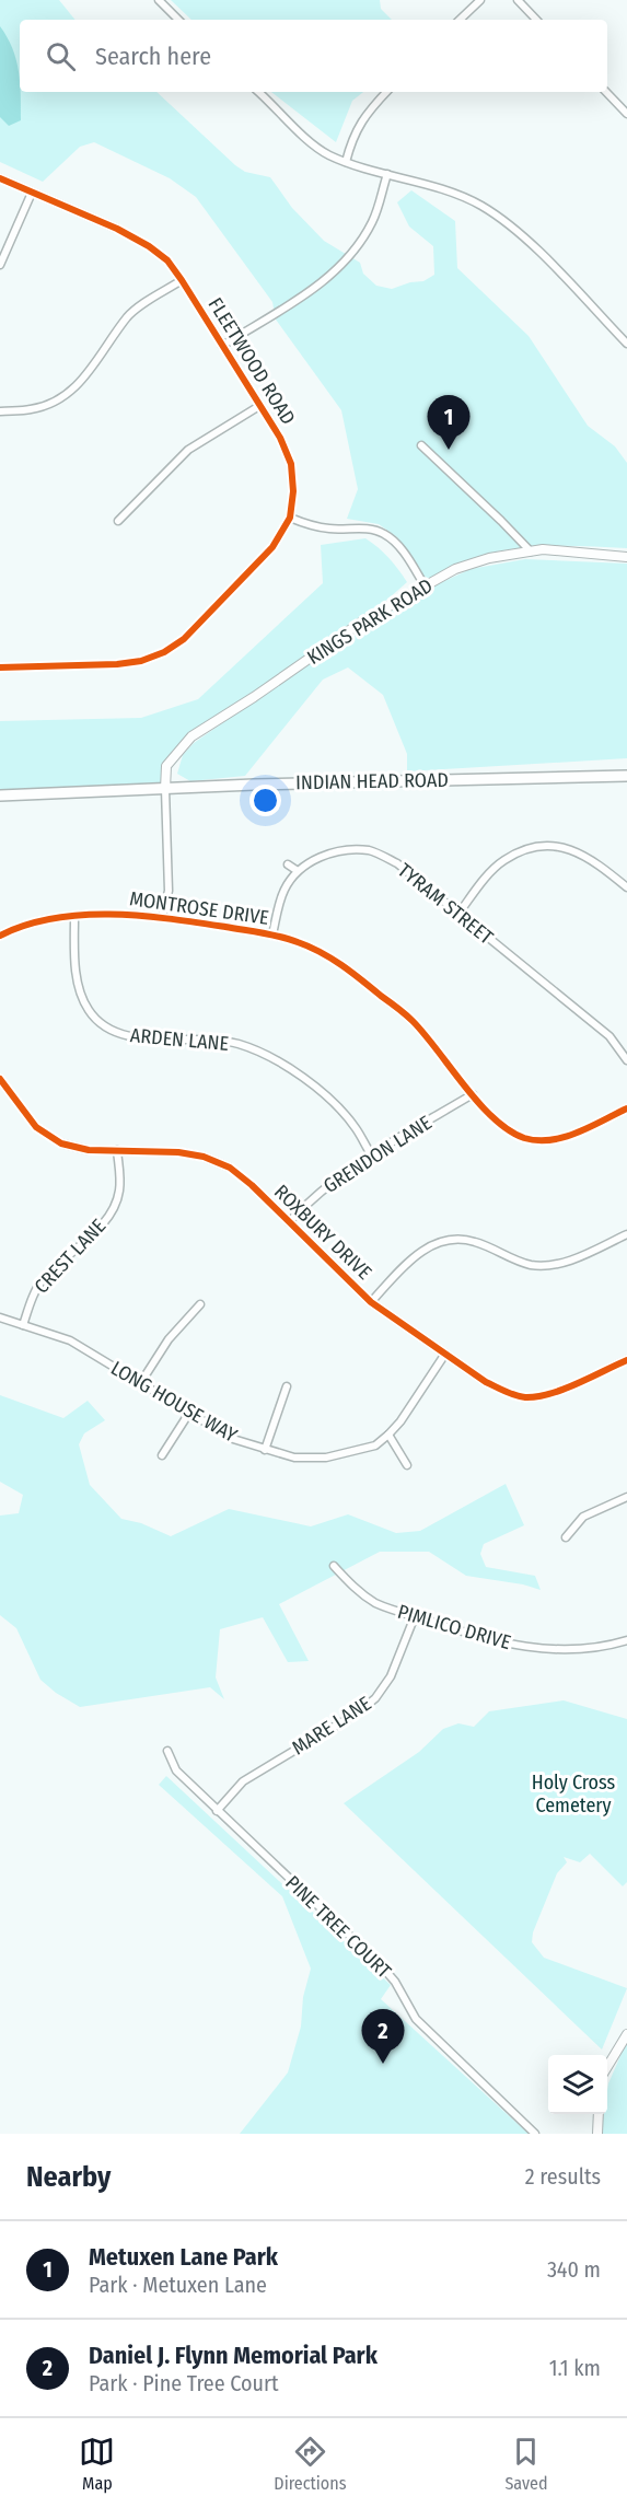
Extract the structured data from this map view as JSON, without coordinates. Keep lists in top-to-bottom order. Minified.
{"streets":{"main road":["INDIAN HEAD ROAD"],"street":["FLEETWOOD ROAD","KINGS PARK ROAD","TYRAM STREET","MONTROSE DRIVE","ARDEN LANE","GRENDON LANE","ROXBURY DRIVE","CREST LANE","LONG HOUSE WAY","PIMLICO DRIVE","MARE LANE","PINE TREE COURT"]},"crossings":[["KINGS PARK ROAD","INDIAN HEAD ROAD"],["MONTROSE DRIVE","ARDEN LANE"],["MONTROSE DRIVE","GRENDON LANE"],["ARDEN LANE","GRENDON LANE"],["GRENDON LANE","ROXBURY DRIVE"],["ROXBURY DRIVE","CREST LANE"],["CREST LANE","LONG HOUSE WAY"],["PIMLICO DRIVE","MARE LANE"],["MARE LANE","PINE TREE COURT"]],"parks":["Holy Cross Cemetery"],"page":{"search":"Search here","pins":["1","2"],"heading":["Nearby","2 results"],"list":[{"mark":"1","name":"Metuxen Lane Park","note":"Park · Metuxen Lane","value":"340 m"},{"mark":"2","name":"Daniel J. Flynn Memorial Park","note":"Park · Pine Tree Court","value":"1.1 km"}],"nav":["Map","Directions","Saved"]}}
